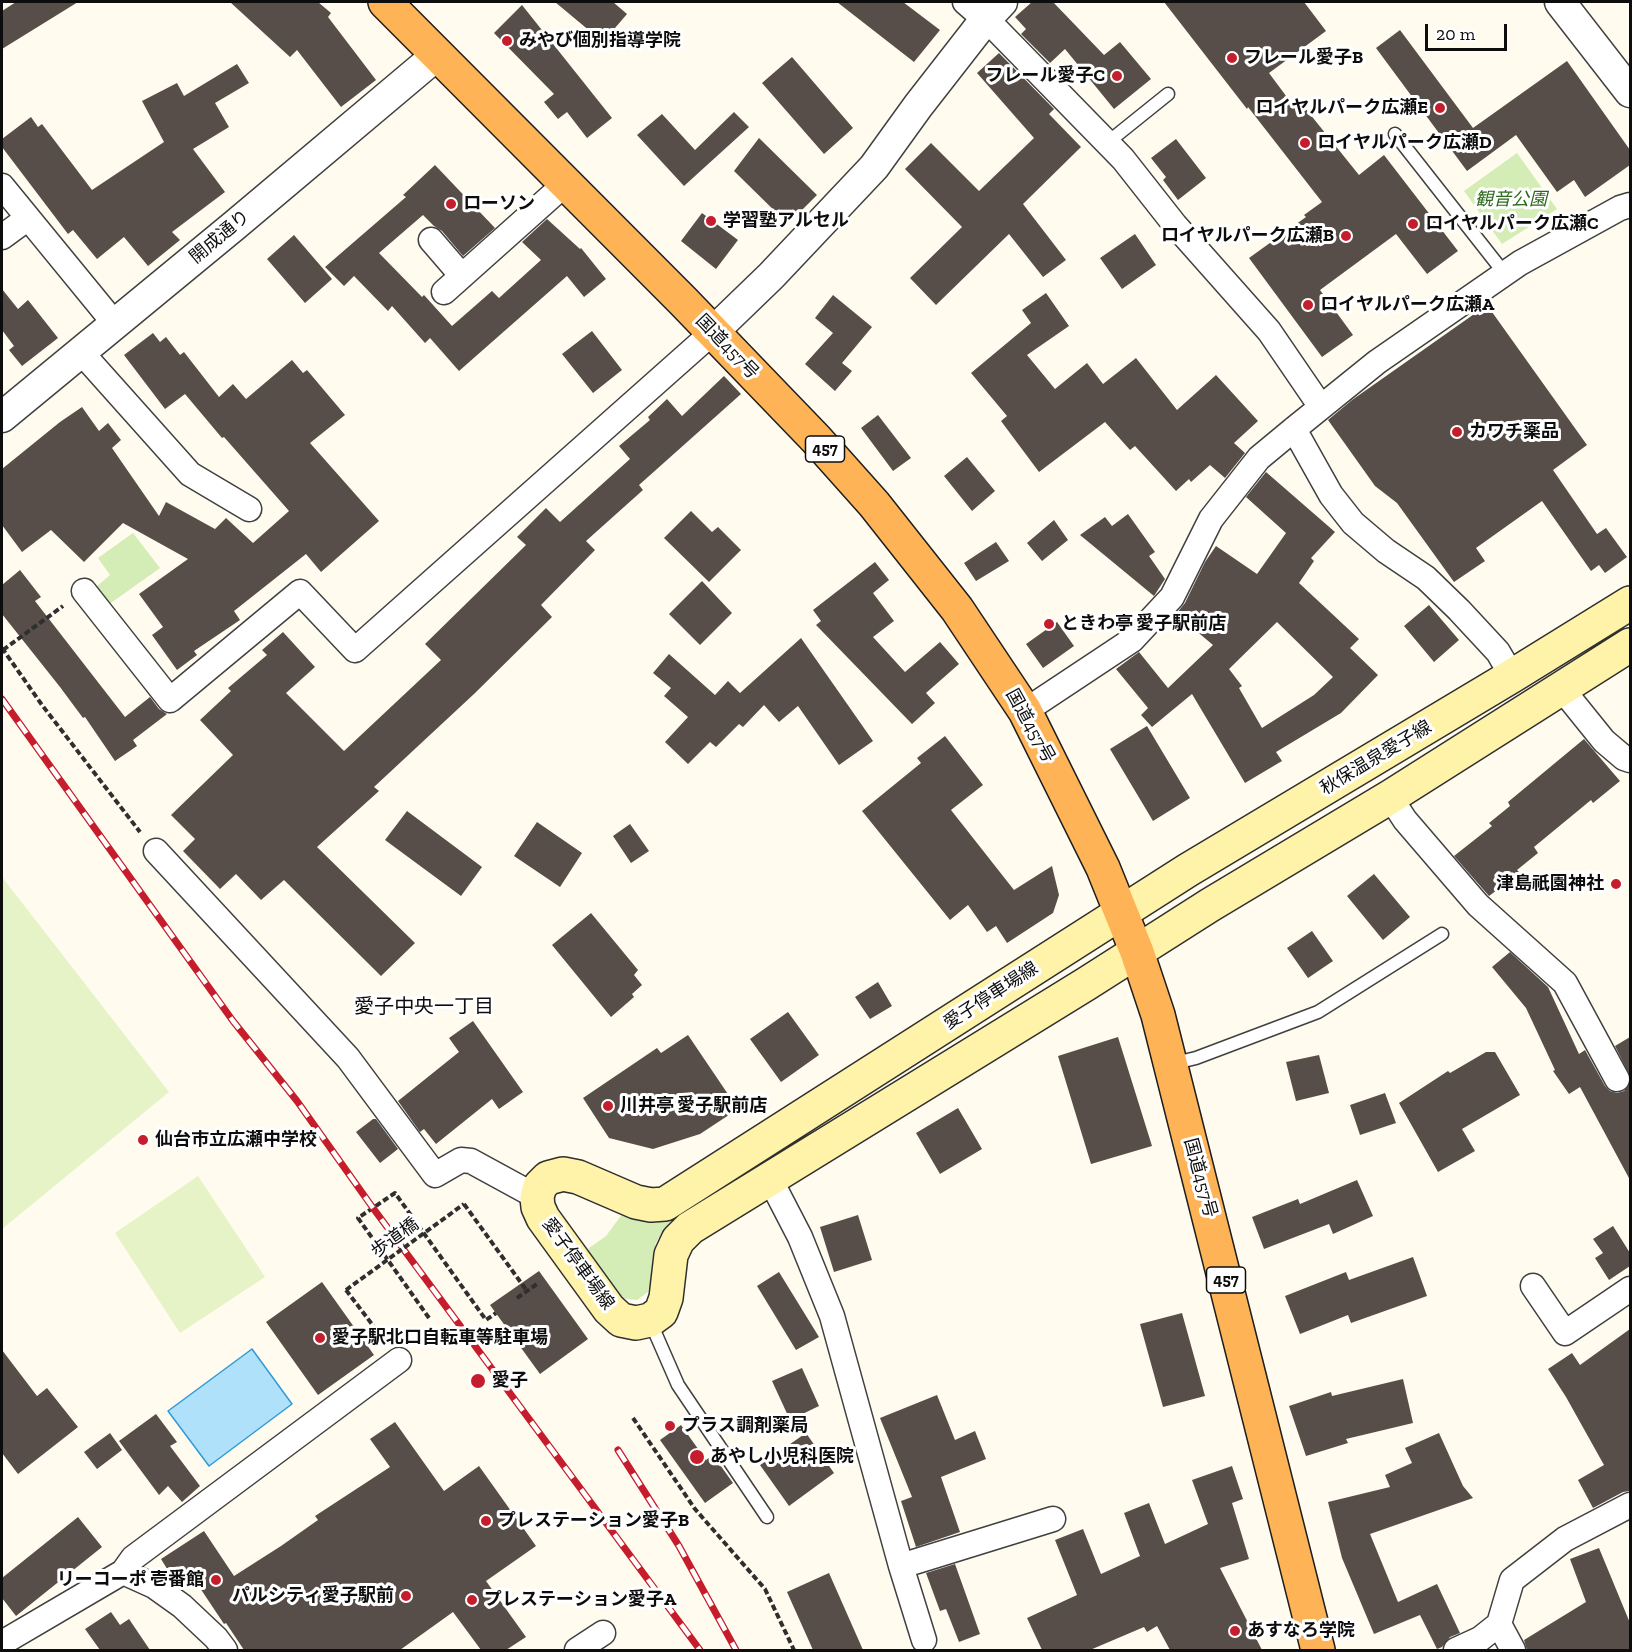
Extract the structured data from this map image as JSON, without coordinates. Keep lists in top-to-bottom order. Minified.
{"streets":{"highway":["国道457号","457"],"main road":["秋保温泉愛子線","愛子停車場線"],"street":["開成通り"],"path":["歩道橋"]},"crossings":[["開成通り","国道457号"],["国道457号","秋保温泉愛子線"],["国道457号","愛子停車場線"],["秋保温泉愛子線","愛子停車場線"]],"districts":["愛子中央一丁目"],"parks":["観音公園"],"places":["みやび個別指導学院","フレール愛子B","フレール愛子C","ロイヤルパーク広瀬E","ロイヤルパーク広瀬D","ローソン","学習塾アルセル","ロイヤルパーク広瀬C","ロイヤルパーク広瀬B","ロイヤルパーク広瀬A","カワチ薬品","ときわ亭 愛子駅前店","津島祇園神社","川井亭 愛子駅前店","仙台市立広瀬中学校","愛子駅北口自転車等駐車場","愛子","プラス調剤薬局","あやし小児科医院","プレステーション愛子B","リーコーポ 壱番館","パルシティ愛子駅前","プレステーション愛子A","あすなろ学院"],"scale_bar":"20 m"}
